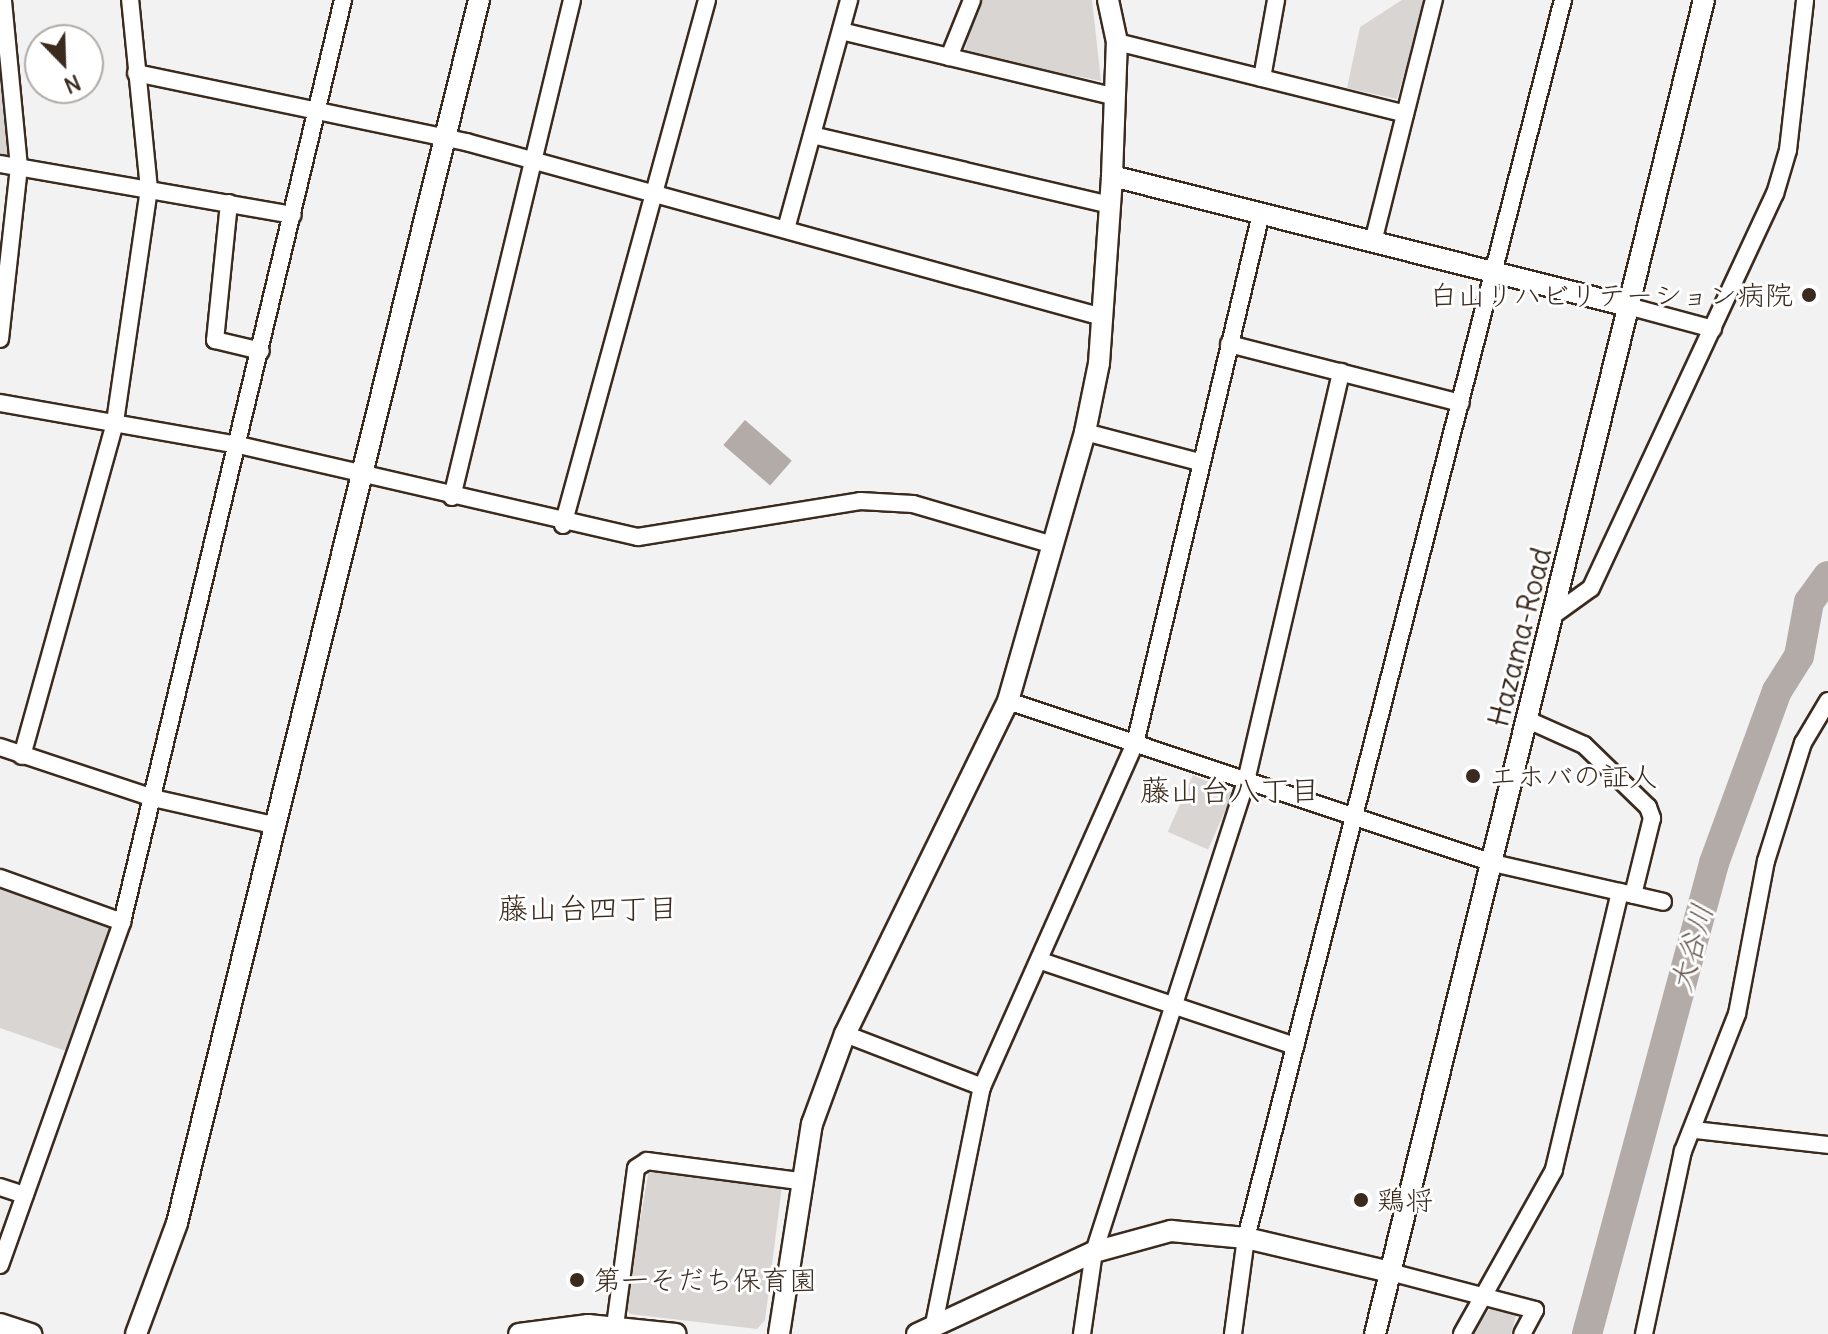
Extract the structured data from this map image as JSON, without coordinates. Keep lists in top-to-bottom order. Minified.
{"streets":{"street":["Hazama-Road"]},"districts":["藤山台八丁目","藤山台四丁目"],"water":["大谷川"],"places":["白山リハビリテーション病院","エホバの証人","鶏将","第一そだち保育園"],"north":"bottom right"}
